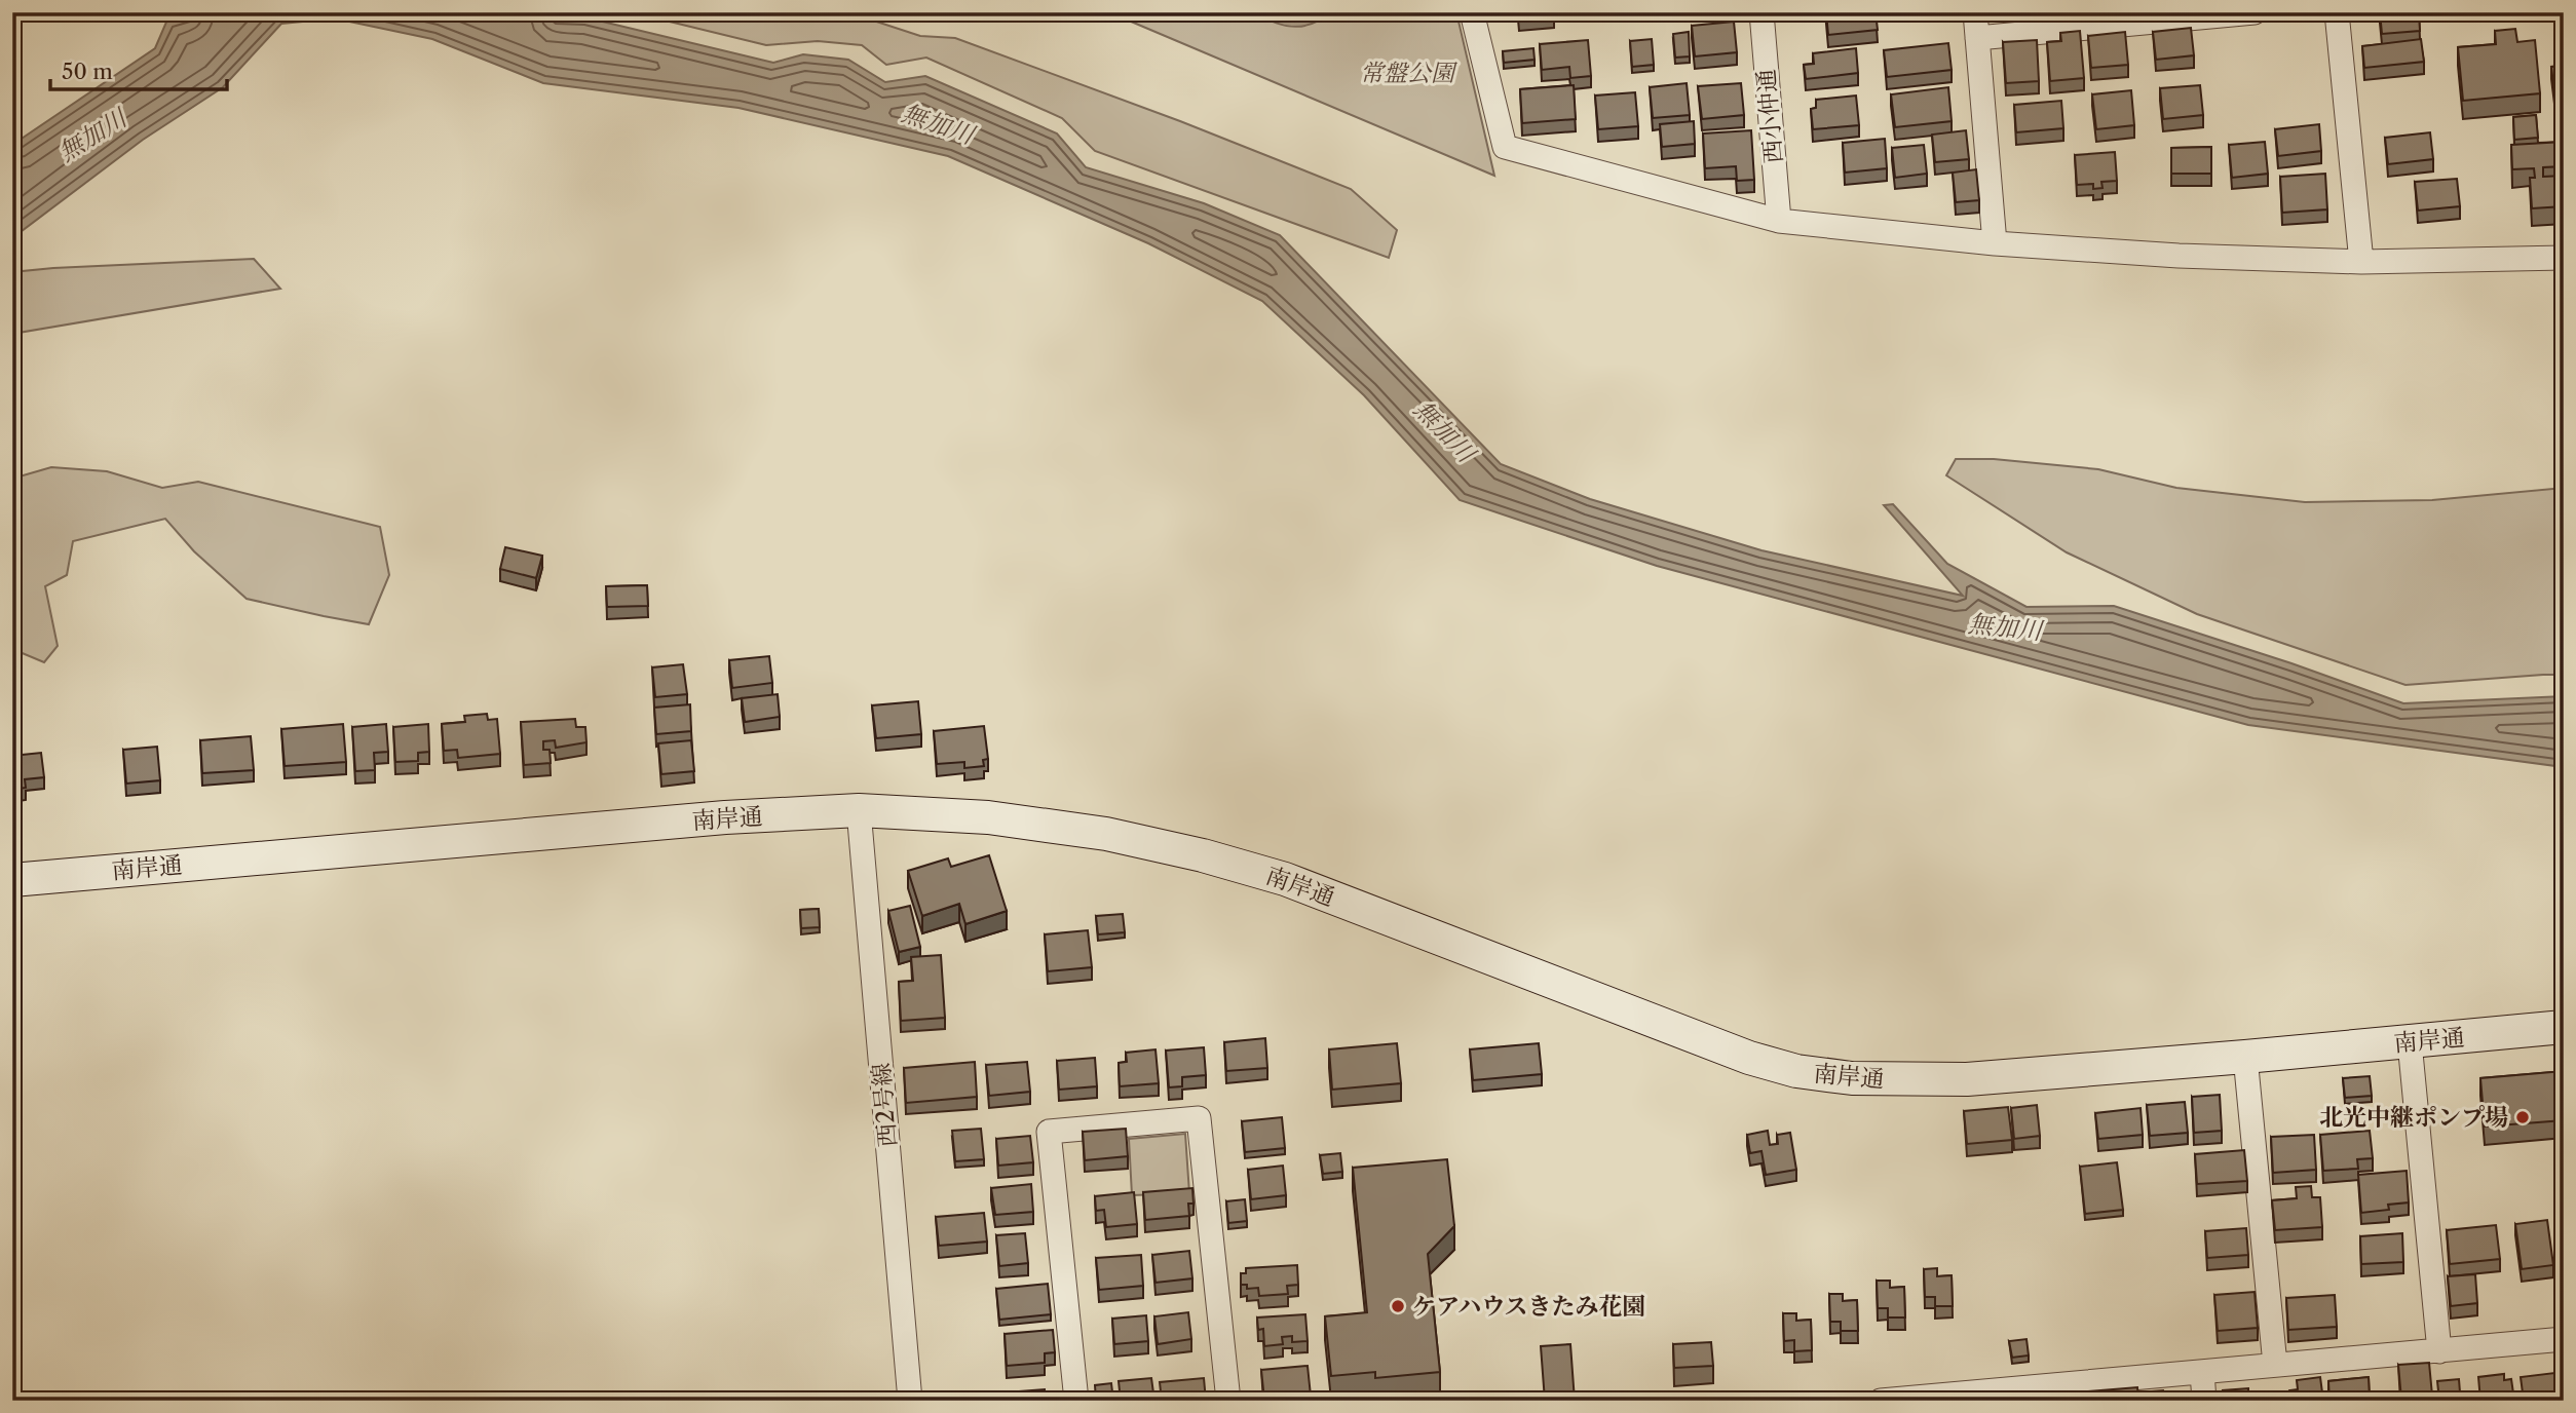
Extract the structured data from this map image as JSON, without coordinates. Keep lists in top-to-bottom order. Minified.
{"streets":{"main road":["南岸通"],"street":["西小仲通","西2号線"]},"crossings":[["南岸通","西2号線"]],"water":["無加川"],"parks":["常盤公園"],"places":["北光中継ポンプ場","ケアハウスきたみ花園"],"scale_bar":"50 m"}
